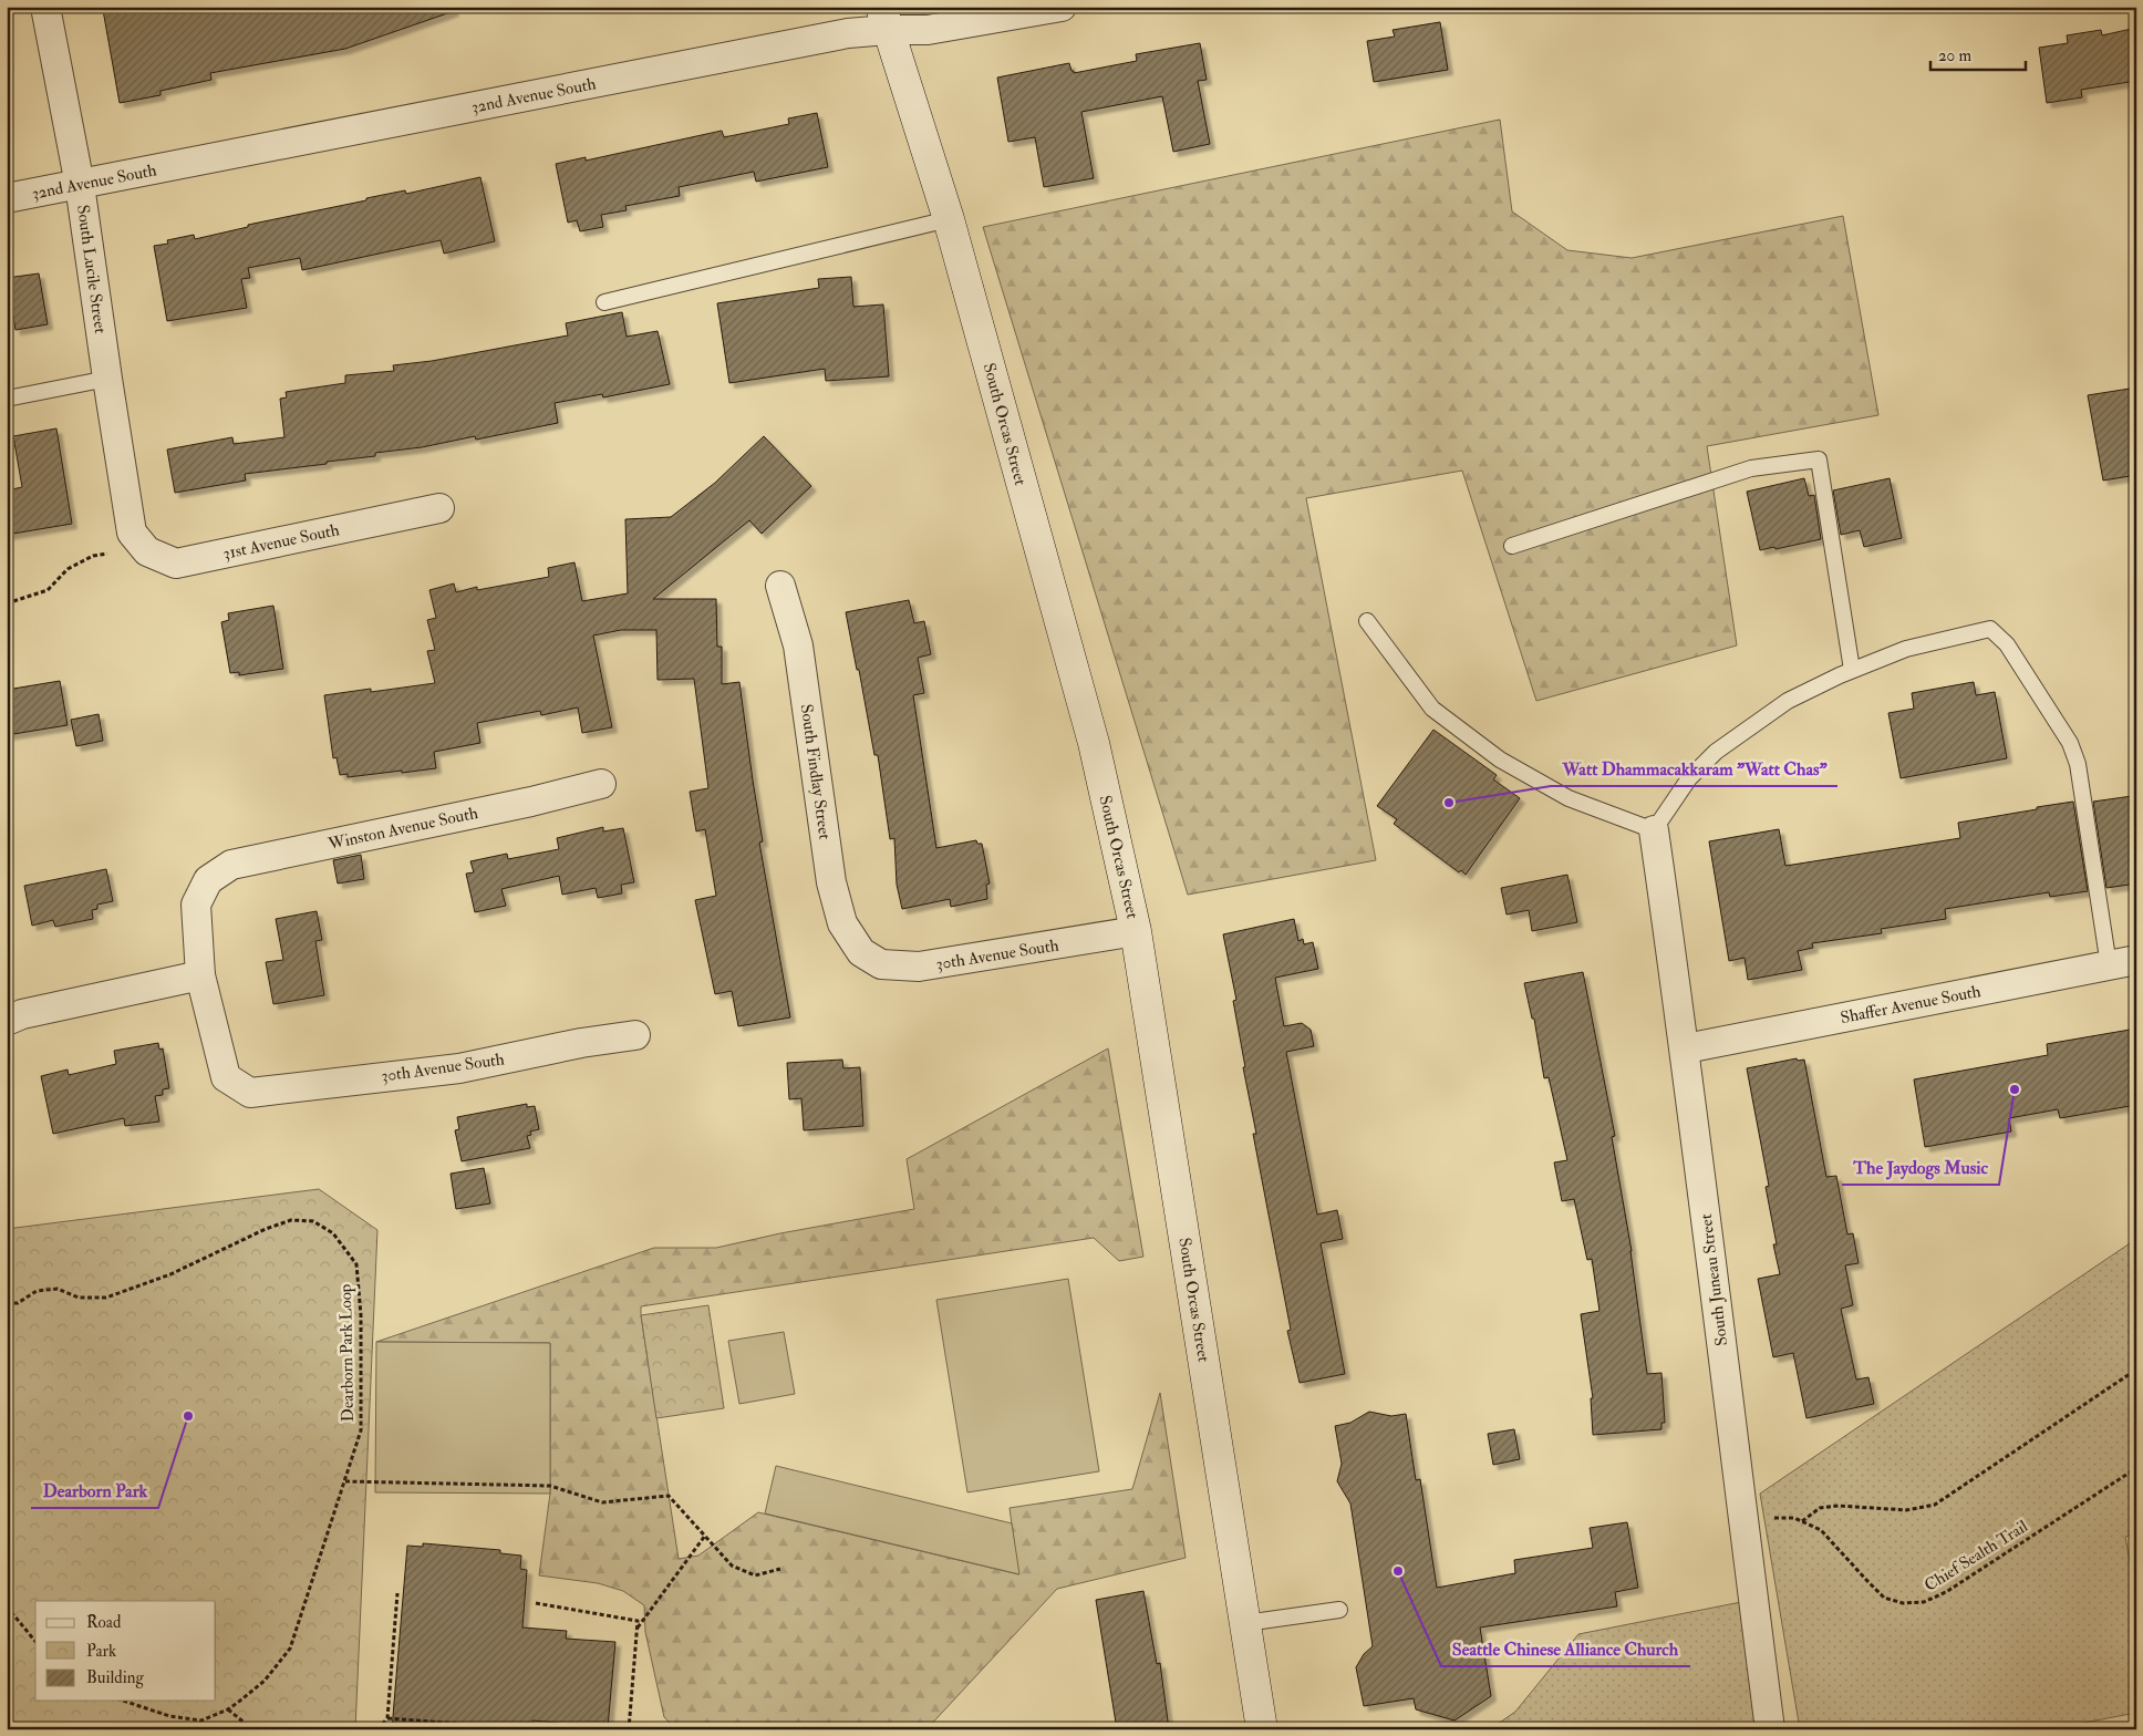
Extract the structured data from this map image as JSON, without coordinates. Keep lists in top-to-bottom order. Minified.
{"streets":{"street":["32nd Avenue South","South Lucile Street","South Orcas Street","31st Avenue South","South Findlay Street","Winston Avenue South","30th Avenue South","Shaffer Avenue South","South Juneau Street"],"path":["Dearborn Park Loop","Chief Sealth Trail"]},"crossings":[["32nd Avenue South","South Lucile Street"],["32nd Avenue South","South Orcas Street"],["South Lucile Street","31st Avenue South"],["South Orcas Street","30th Avenue South"],["South Findlay Street","30th Avenue South"],["Winston Avenue South","30th Avenue South"],["Shaffer Avenue South","South Juneau Street"],["South Juneau Street","Chief Sealth Trail"]],"places":["Watt Dhammacakkaram \"Watt Chas\"","The Jaydogs Music","Dearborn Park","Seattle Chinese Alliance Church"],"legend":["Road","Park","Building"],"scale_bar":"20 m"}
